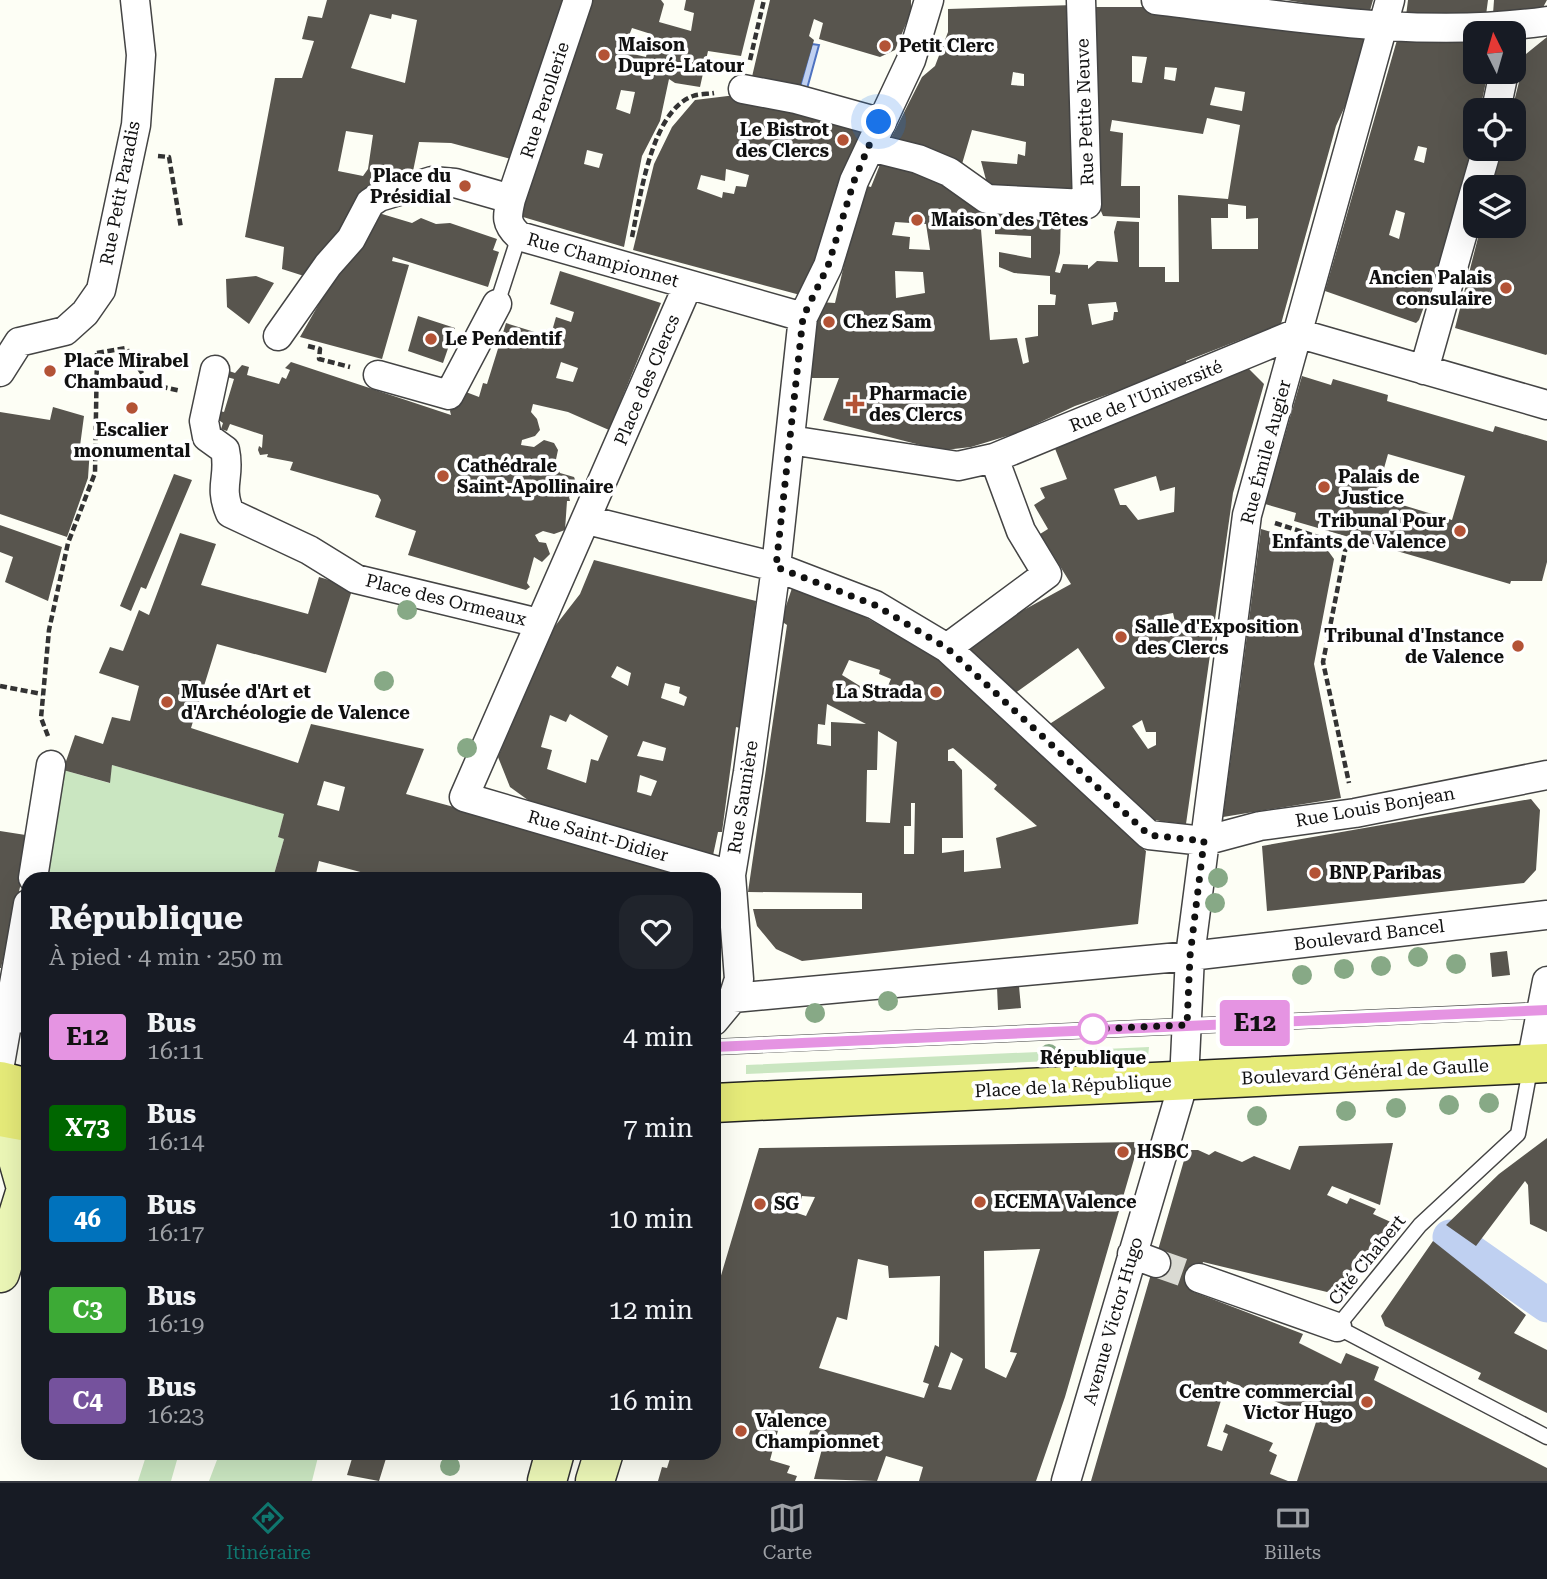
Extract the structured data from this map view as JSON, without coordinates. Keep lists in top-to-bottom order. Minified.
{"streets":{"main road":["Boulevard Général de Gaulle","Place de la République"],"street":["Rue Perollerie","Rue Petite Neuve","Rue Petit Paradis","Rue Championnet","Place des Clercs","Rue de l'Université","Rue Émile Augier","Place des Ormeaux","Rue Saunière","Rue Louis Bonjean","Rue Saint-Didier","Boulevard Bancel","Avenue Victor Hugo"],"lane":["Cité Chabert"]},"crossings":[["Rue Perollerie","Rue Championnet"],["Rue Championnet","Place des Clercs"],["Place des Clercs","Place des Ormeaux"],["Rue de l'Université","Rue Émile Augier"],["Rue de l'Université","Rue Saunière"],["Rue Émile Augier","Rue Louis Bonjean"],["Rue Émile Augier","Boulevard Bancel"],["Rue Émile Augier","Place de la République"],["Place des Ormeaux","Rue Saint-Didier"],["Rue Saunière","Rue Saint-Didier"],["Boulevard Bancel","Place de la République"],["Boulevard Général de Gaulle","Place de la République"],["Boulevard Général de Gaulle","Cité Chabert"],["Boulevard Général de Gaulle","Avenue Victor Hugo"],["Place de la République","Avenue Victor Hugo"]],"places":{"other":["Petit Clerc","Maison Dupré-Latour","Le Bistrot des Clercs","Place du Présidial","Maison des Têtes","Ancien Palais consulaire","Chez Sam","Le Pendentif","Place Mirabel Chambaud","Escalier monumental","Cathédrale Saint-Apollinaire","Palais de Justice","Tribunal Pour Enfants de Valence","Salle d'Exposition des Clercs","Tribunal d'Instance de Valence","La Strada","Musée d'Art et d'Archéologie de Valence","BNP Paribas","République","HSBC","ECEMA Valence","SG","Centre commercial Victor Hugo","Valence Championnet"],"health":["Pharmacie des Clercs"]},"lines":["bus line E12"],"north":"top","page":{"on_map":"E12","heading":["République","À pied · 4 min · 250 m"],"list":[{"mark":"E12","name":"Bus","note":"16:11","value":"4 min"},{"mark":"X73","name":"Bus","note":"16:14","value":"7 min"},{"mark":"46","name":"Bus","note":"16:17","value":"10 min"},{"mark":"C3","name":"Bus","note":"16:19","value":"12 min"},{"mark":"C4","name":"Bus","note":"16:23","value":"16 min"}],"tabs":["Itinéraire","Carte","Billets"]}}
